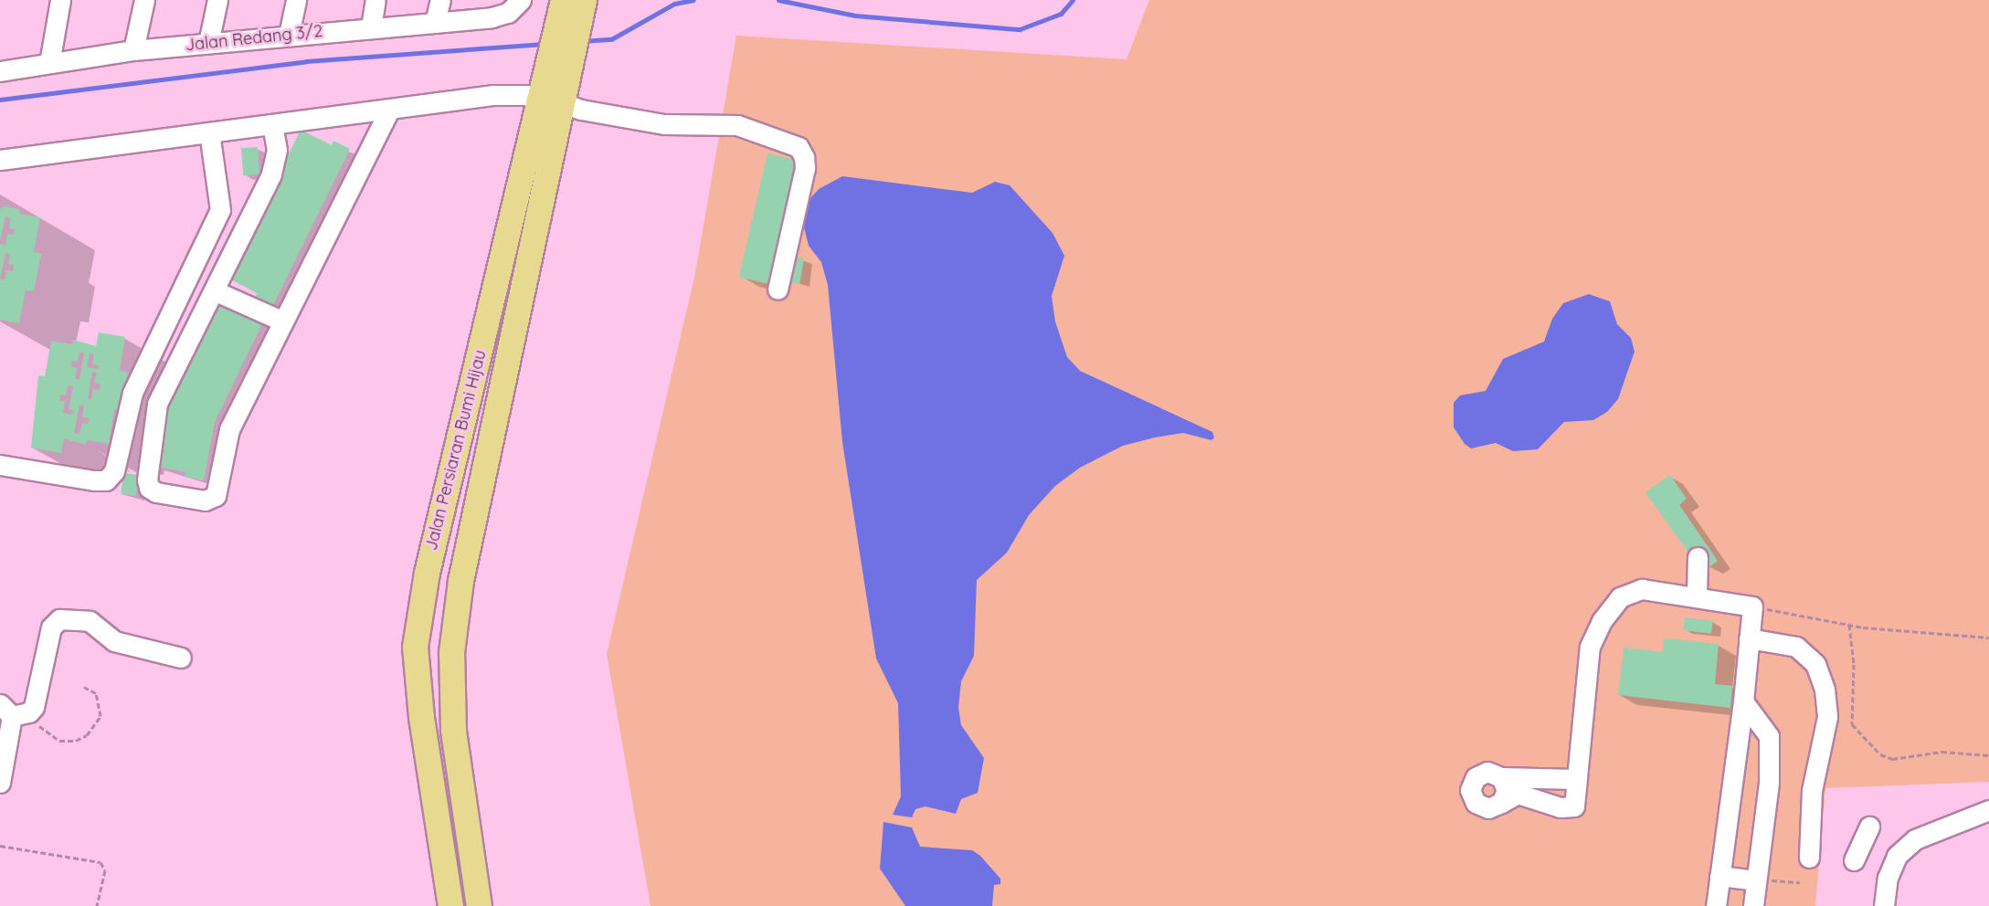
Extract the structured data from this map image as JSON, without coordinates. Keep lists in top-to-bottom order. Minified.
{"streets":{"main road":["Jalan Persiaran Bumi Hijau"],"street":["Jalan Redang 3/2"]}}
